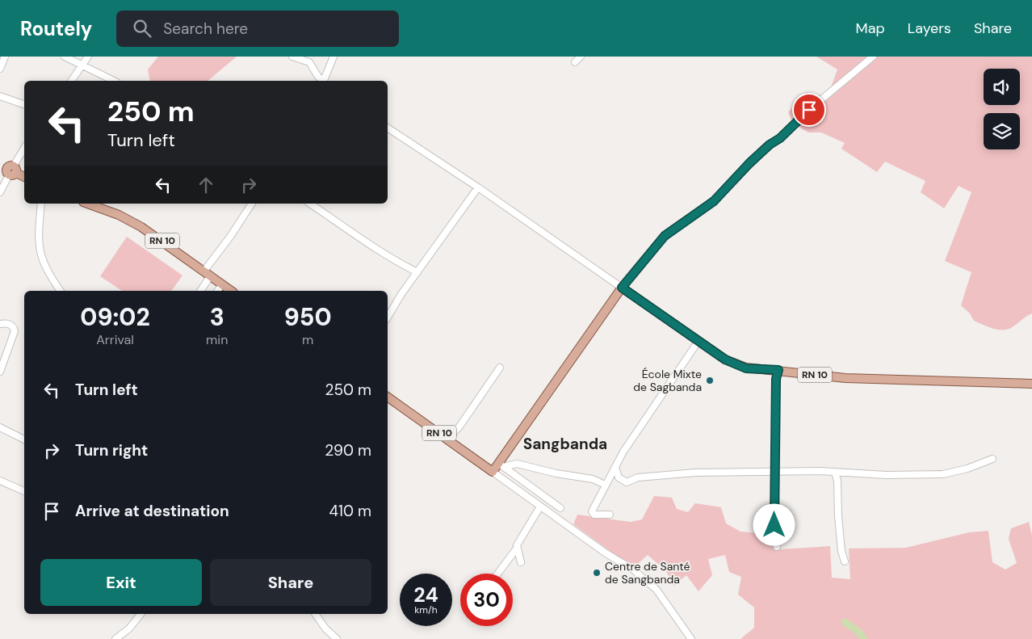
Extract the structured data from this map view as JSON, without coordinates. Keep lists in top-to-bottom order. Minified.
{"streets":{"main road":["RN 10"]},"districts":["Sangbanda"],"places":["École Mixte de Sagbanda","Centre de Santé de Sangbanda"],"page":{"header":"Routely","search":"Search here","nav":["Map","Layers","Share"],"turn":["250 m","Turn left"],"eta":["09:02","Arrival","3","min","950","m"],"list":[{"name":"Turn left","value":"250 m"},{"name":"Turn right","value":"290 m"},{"name":"Arrive at destination","value":"410 m"}],"buttons":["Exit","Share"],"speed":"24 km/h","limit":"30"}}
